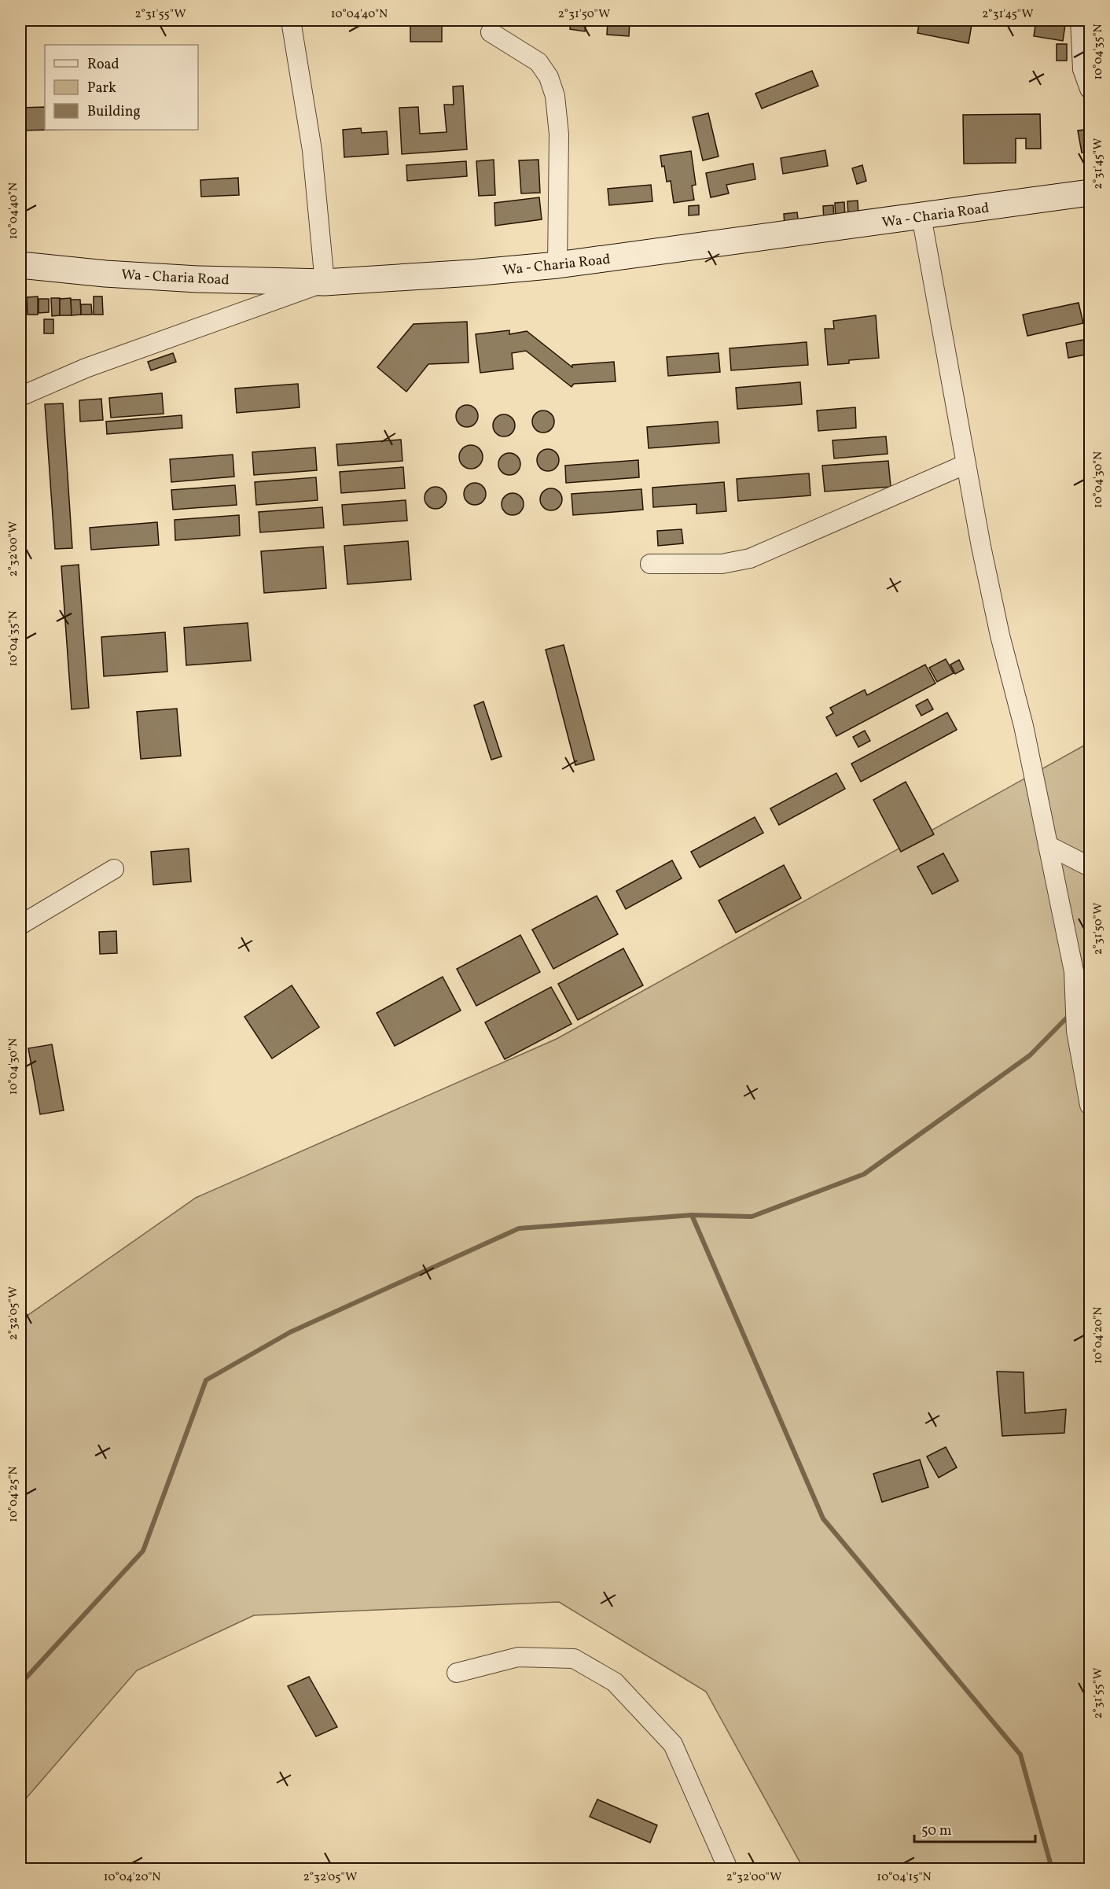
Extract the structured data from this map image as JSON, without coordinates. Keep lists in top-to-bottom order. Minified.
{"streets":{"street":["Wa - Charia Road"]},"legend":["Road","Park","Building"],"scale_bar":"50 m","coordinates":["2°31'55\"W","10°04'40\"N","2°31'50\"W","2°31'45\"W","10°04'35\"N","10°04'30\"N","2°32'00\"W","2°32'05\"W","10°04'20\"N","10°04'25\"N","10°04'15\"N"]}
